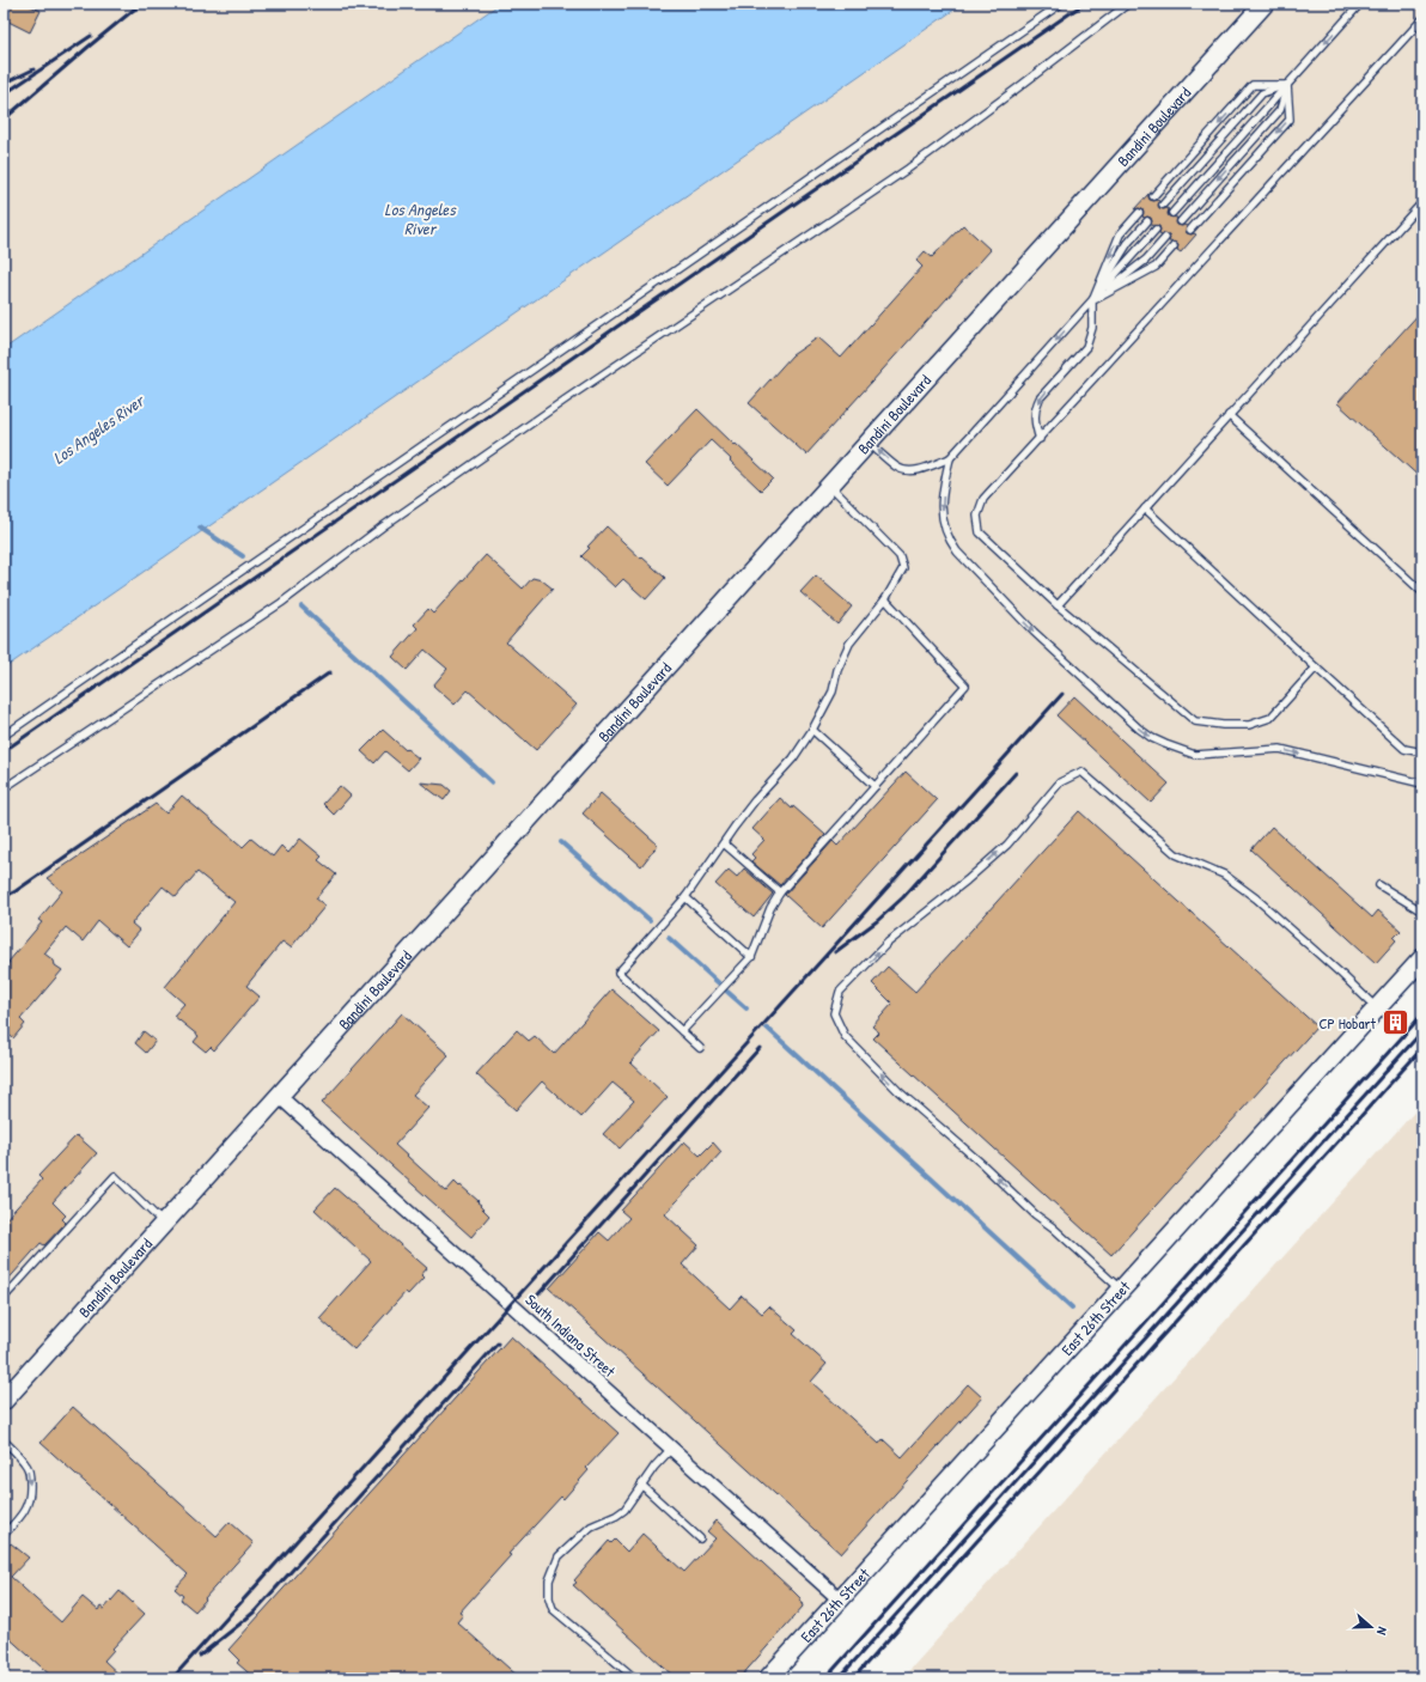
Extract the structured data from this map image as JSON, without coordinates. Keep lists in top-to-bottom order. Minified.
{"streets":{"main road":["Bandini Boulevard","East 26th Street"],"street":["South Indiana Street"]},"crossings":[["Bandini Boulevard","South Indiana Street"],["East 26th Street","South Indiana Street"]],"water":["Los Angeles River"],"places":{"building":["CP Hobart"]},"north":"right"}
